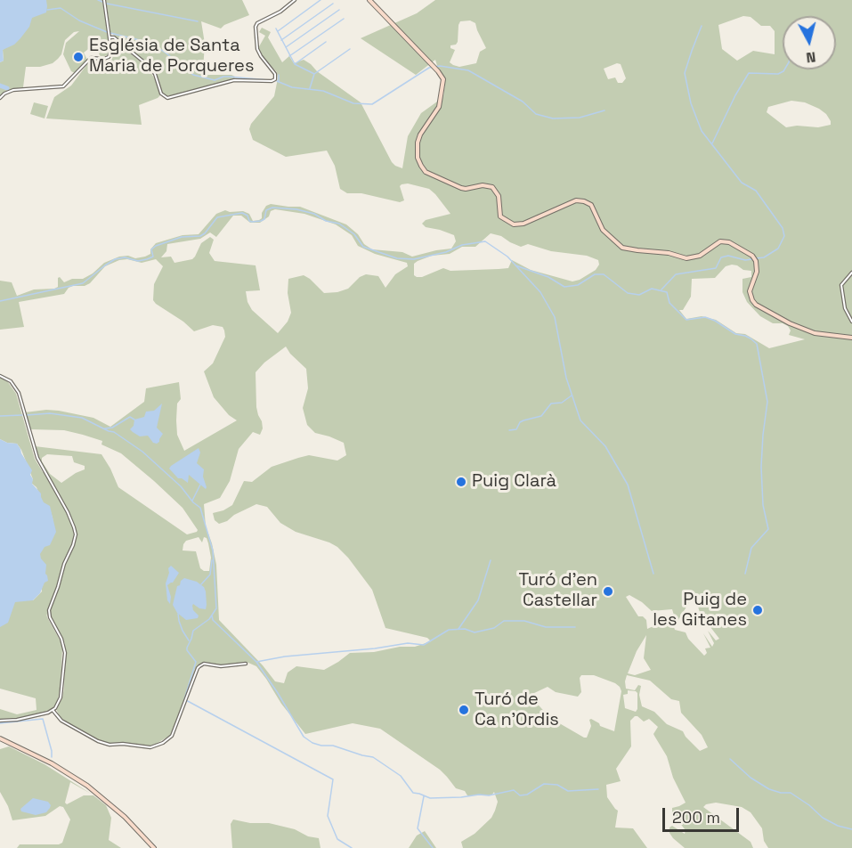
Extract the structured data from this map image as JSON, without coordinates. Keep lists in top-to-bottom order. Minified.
{"places":["Església de Santa Maria de Porqueres","Puig Clarà","Turó d'en Castellar","Puig de les Gitanes","Turó de Ca n'Ordis"],"scale_bar":"200 m","north":"bottom"}
